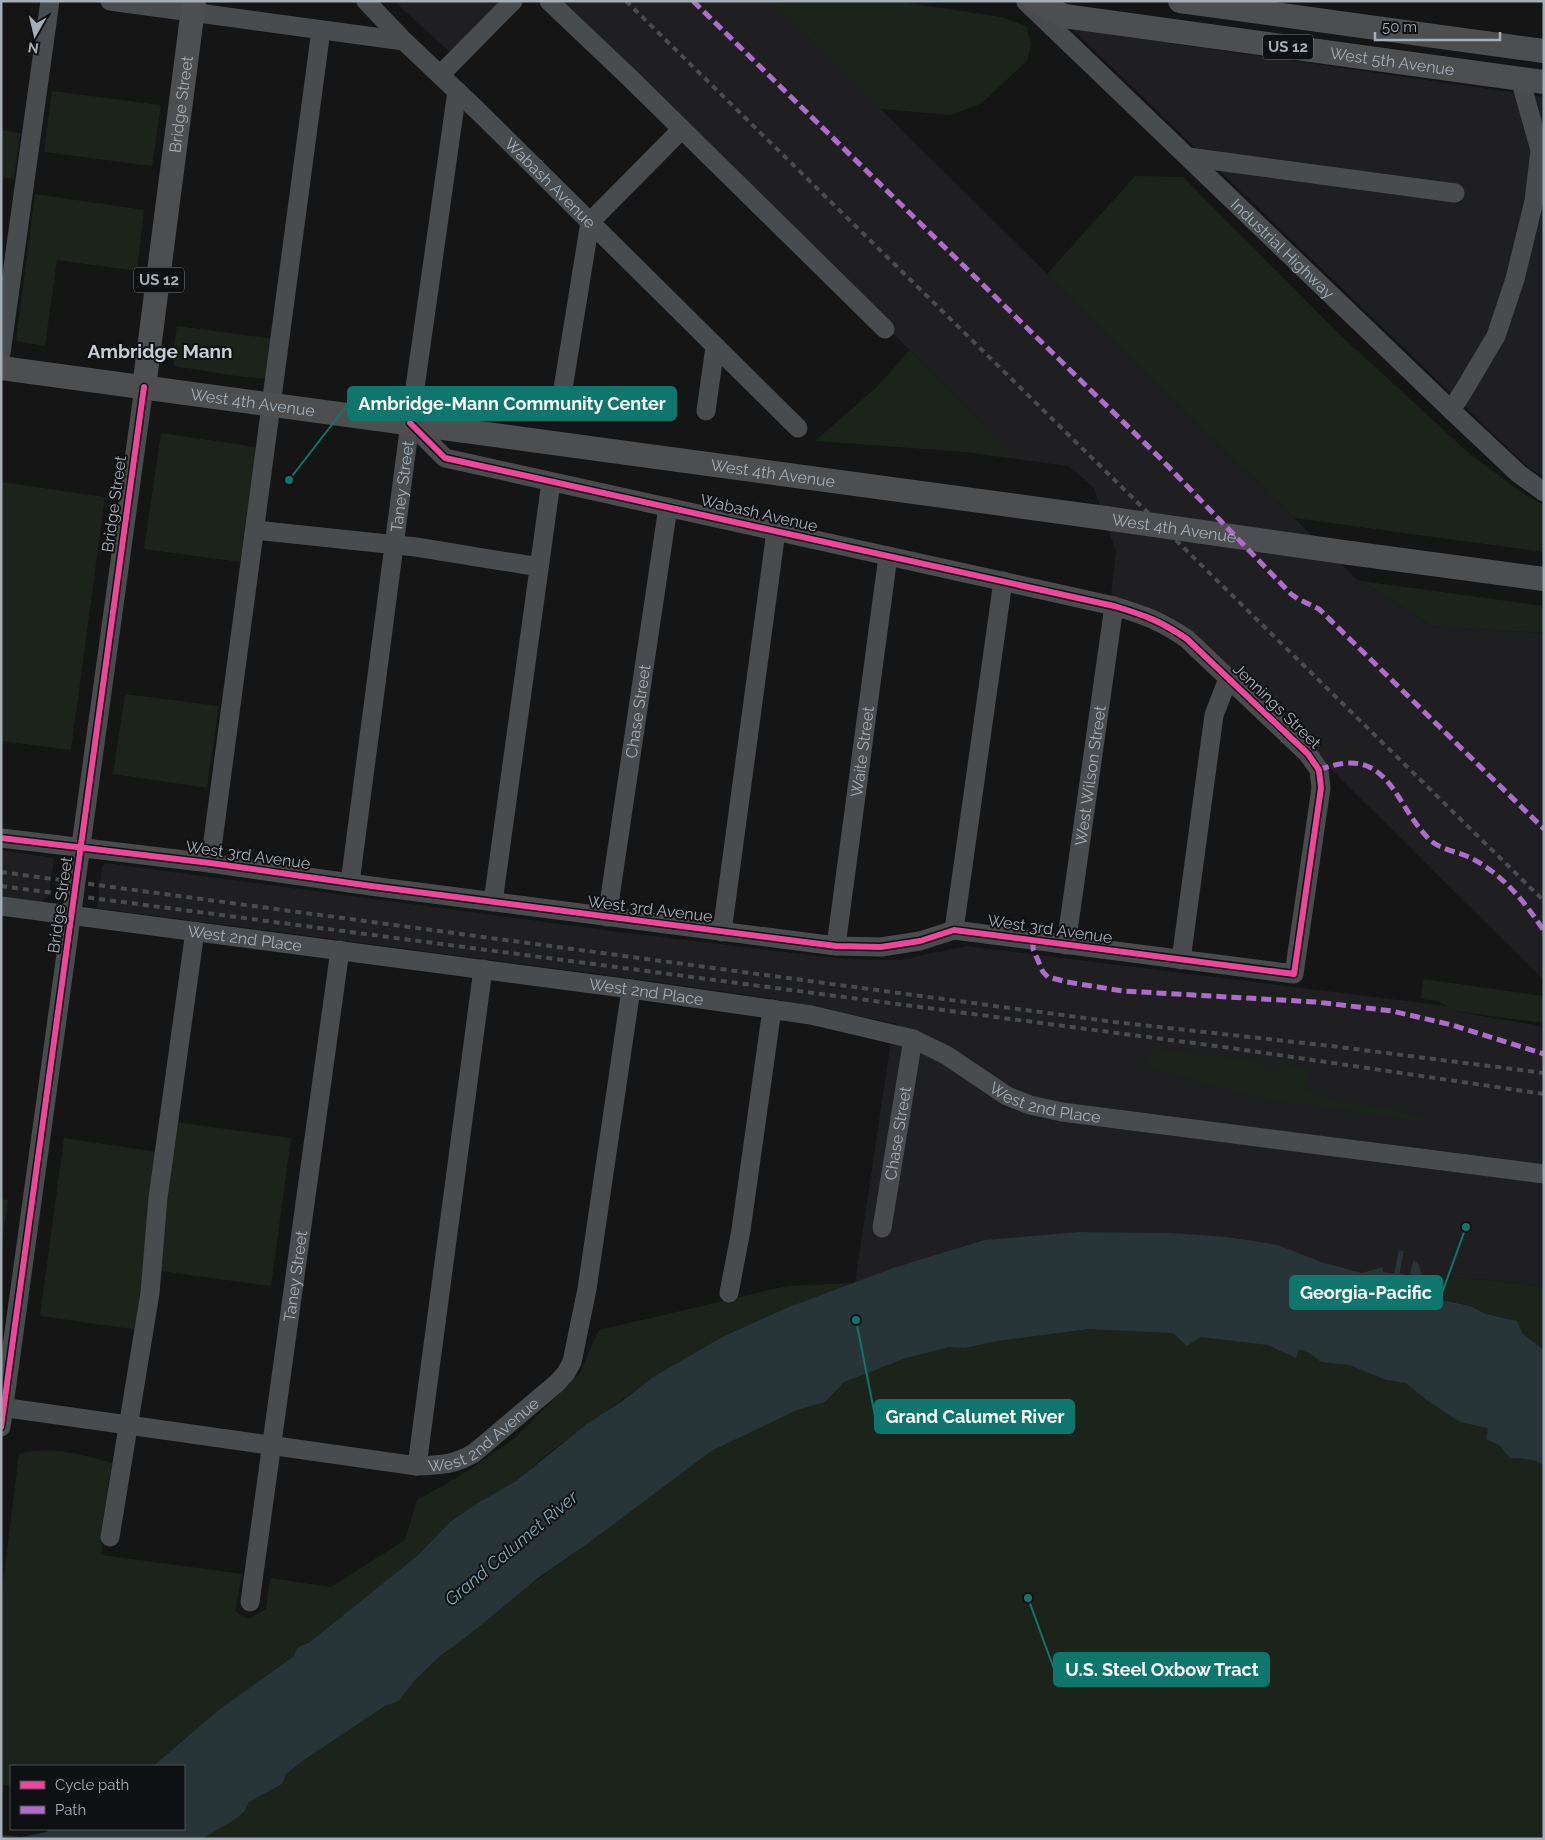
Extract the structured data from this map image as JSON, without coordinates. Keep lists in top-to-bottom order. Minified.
{"streets":{"main road":["US 12","West 5th Avenue","Bridge Street","West 4th Avenue"],"street":["Wabash Avenue","Industrial Highway","Taney Street","Jennings Street","Chase Street","Waite Street","West Wilson Street","West 3rd Avenue","West 2nd Place","West 2nd Avenue"]},"crossings":[["Bridge Street","West 4th Avenue"],["Bridge Street","West 3rd Avenue"],["Bridge Street","West 2nd Place"],["Bridge Street","West 2nd Avenue"],["Wabash Avenue","West 4th Avenue"],["Wabash Avenue","Taney Street"],["Wabash Avenue","Jennings Street"],["Wabash Avenue","Chase Street"],["Wabash Avenue","Waite Street"],["Wabash Avenue","West Wilson Street"],["West 4th Avenue","Taney Street"],["Taney Street","West 3rd Avenue"],["Taney Street","West 2nd Place"],["Taney Street","West 2nd Avenue"],["Jennings Street","West Wilson Street"],["Jennings Street","West 3rd Avenue"],["Chase Street","West 3rd Avenue"],["Chase Street","West 2nd Place"],["Waite Street","West 3rd Avenue"],["West Wilson Street","West 3rd Avenue"],["West 2nd Place","West 2nd Avenue"]],"districts":["Ambridge Mann"],"water":["Grand Calumet River"],"places":["Ambridge-Mann Community Center","Georgia-Pacific","Grand Calumet River","U.S. Steel Oxbow Tract"],"legend":["Cycle path","Path"],"scale_bar":"50 m","north":"bottom"}
